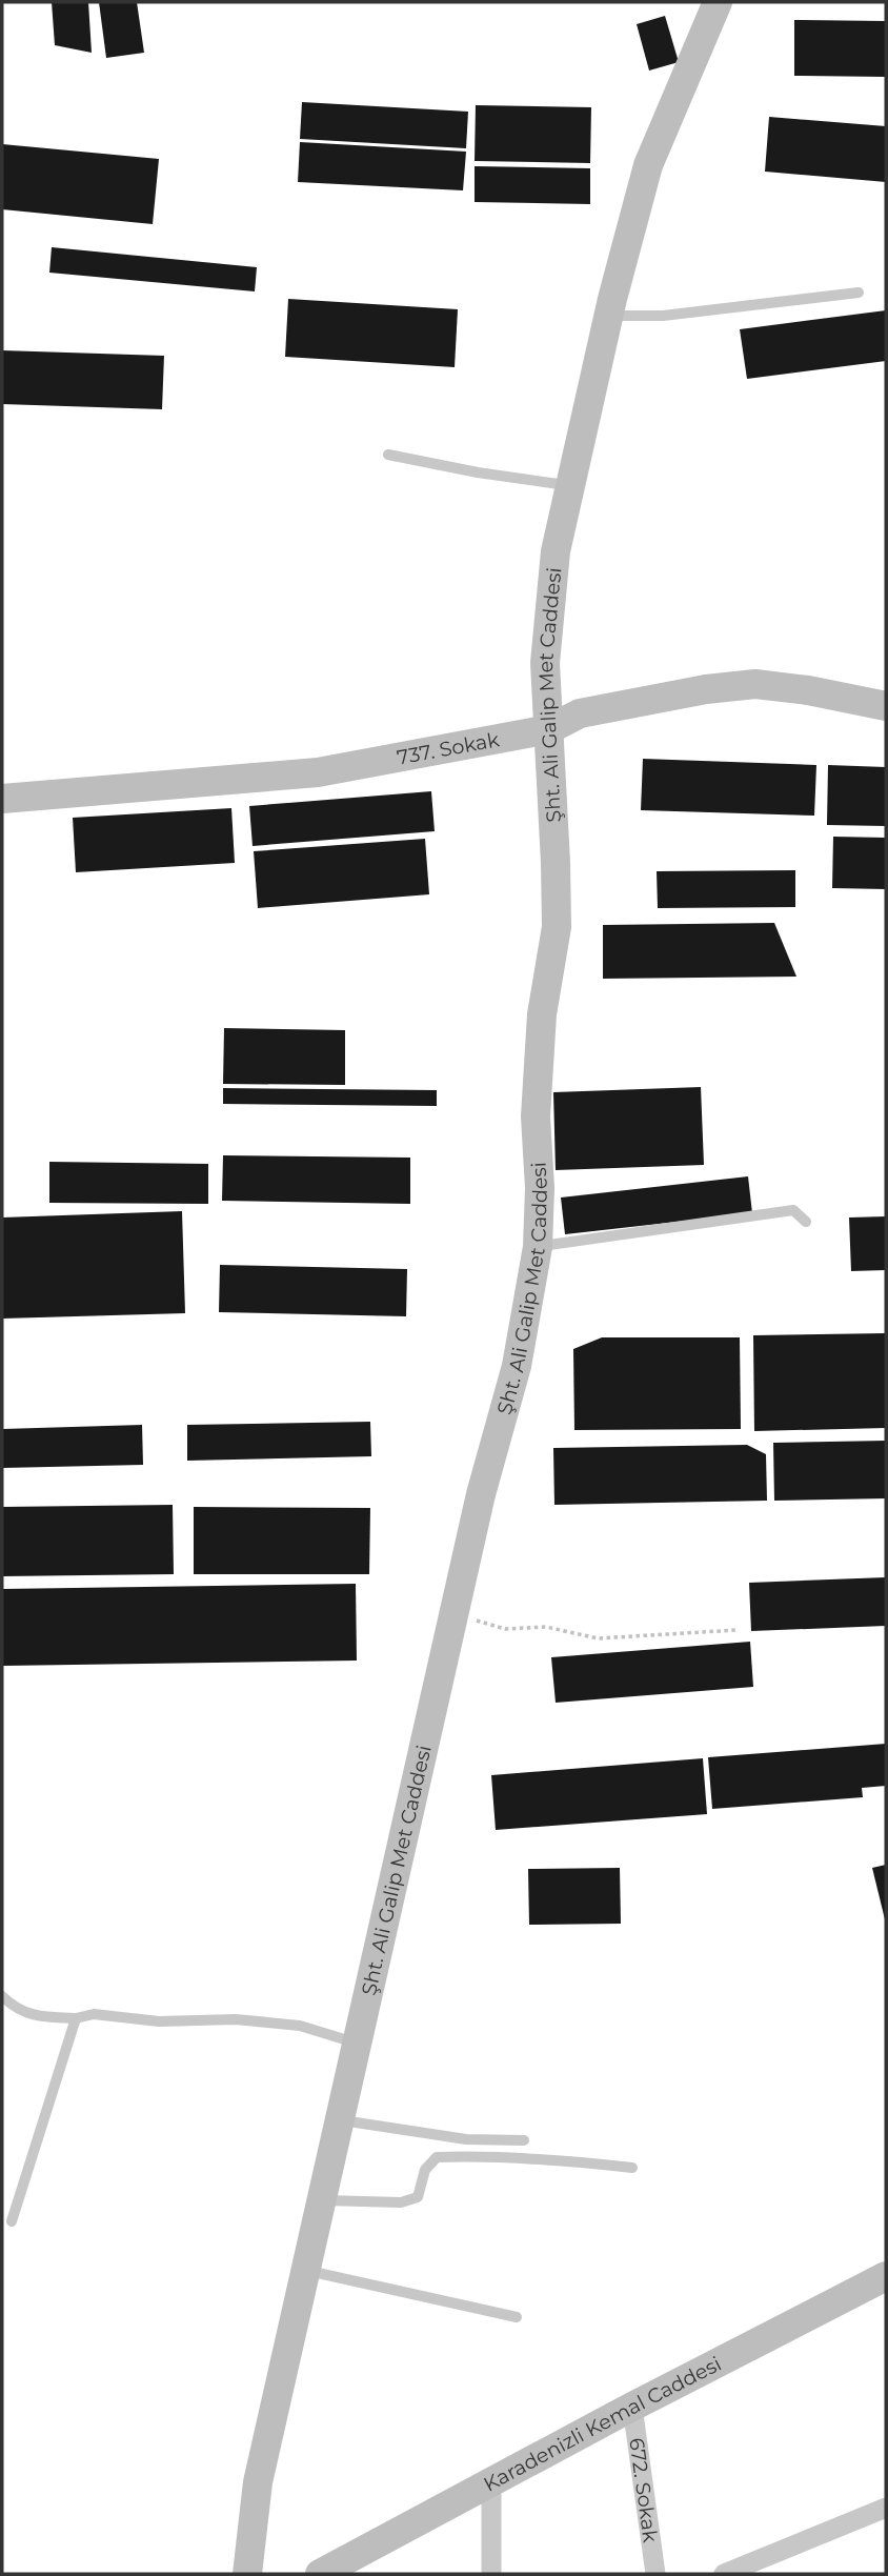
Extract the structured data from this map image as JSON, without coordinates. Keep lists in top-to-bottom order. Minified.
{"streets":{"street":["Şht. Ali Galip Met Caddesi","737. Sokak","Karadenizli Kemal Caddesi","672. Sokak"]},"crossings":[["Şht. Ali Galip Met Caddesi","737. Sokak"],["Karadenizli Kemal Caddesi","672. Sokak"]]}
